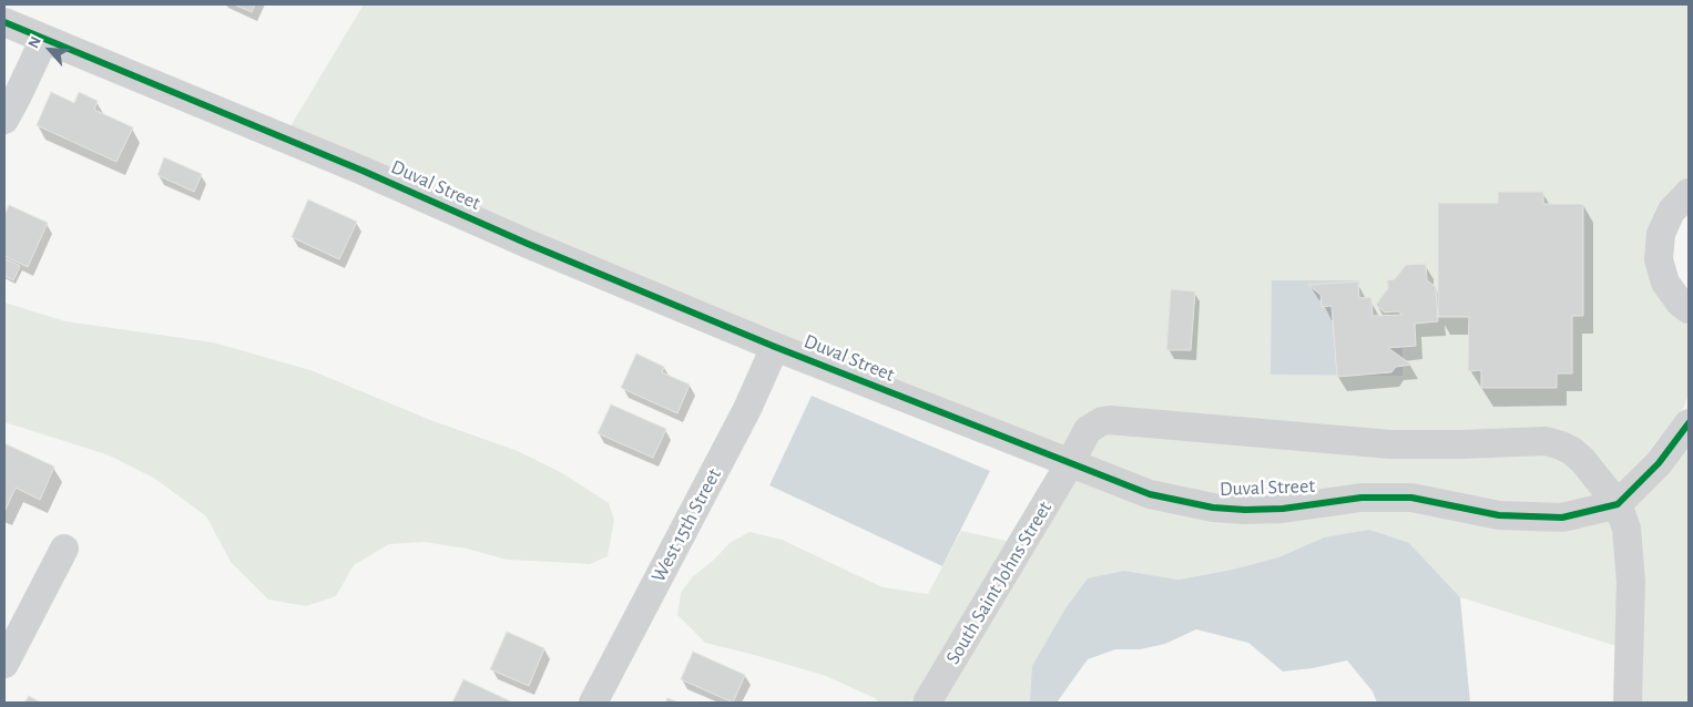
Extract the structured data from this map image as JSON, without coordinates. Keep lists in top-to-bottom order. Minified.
{"streets":{"street":["Duval Street","West 15th Street","South Saint Johns Street"]},"crossings":[["Duval Street","West 15th Street"],["Duval Street","South Saint Johns Street"]],"north":"top left"}
